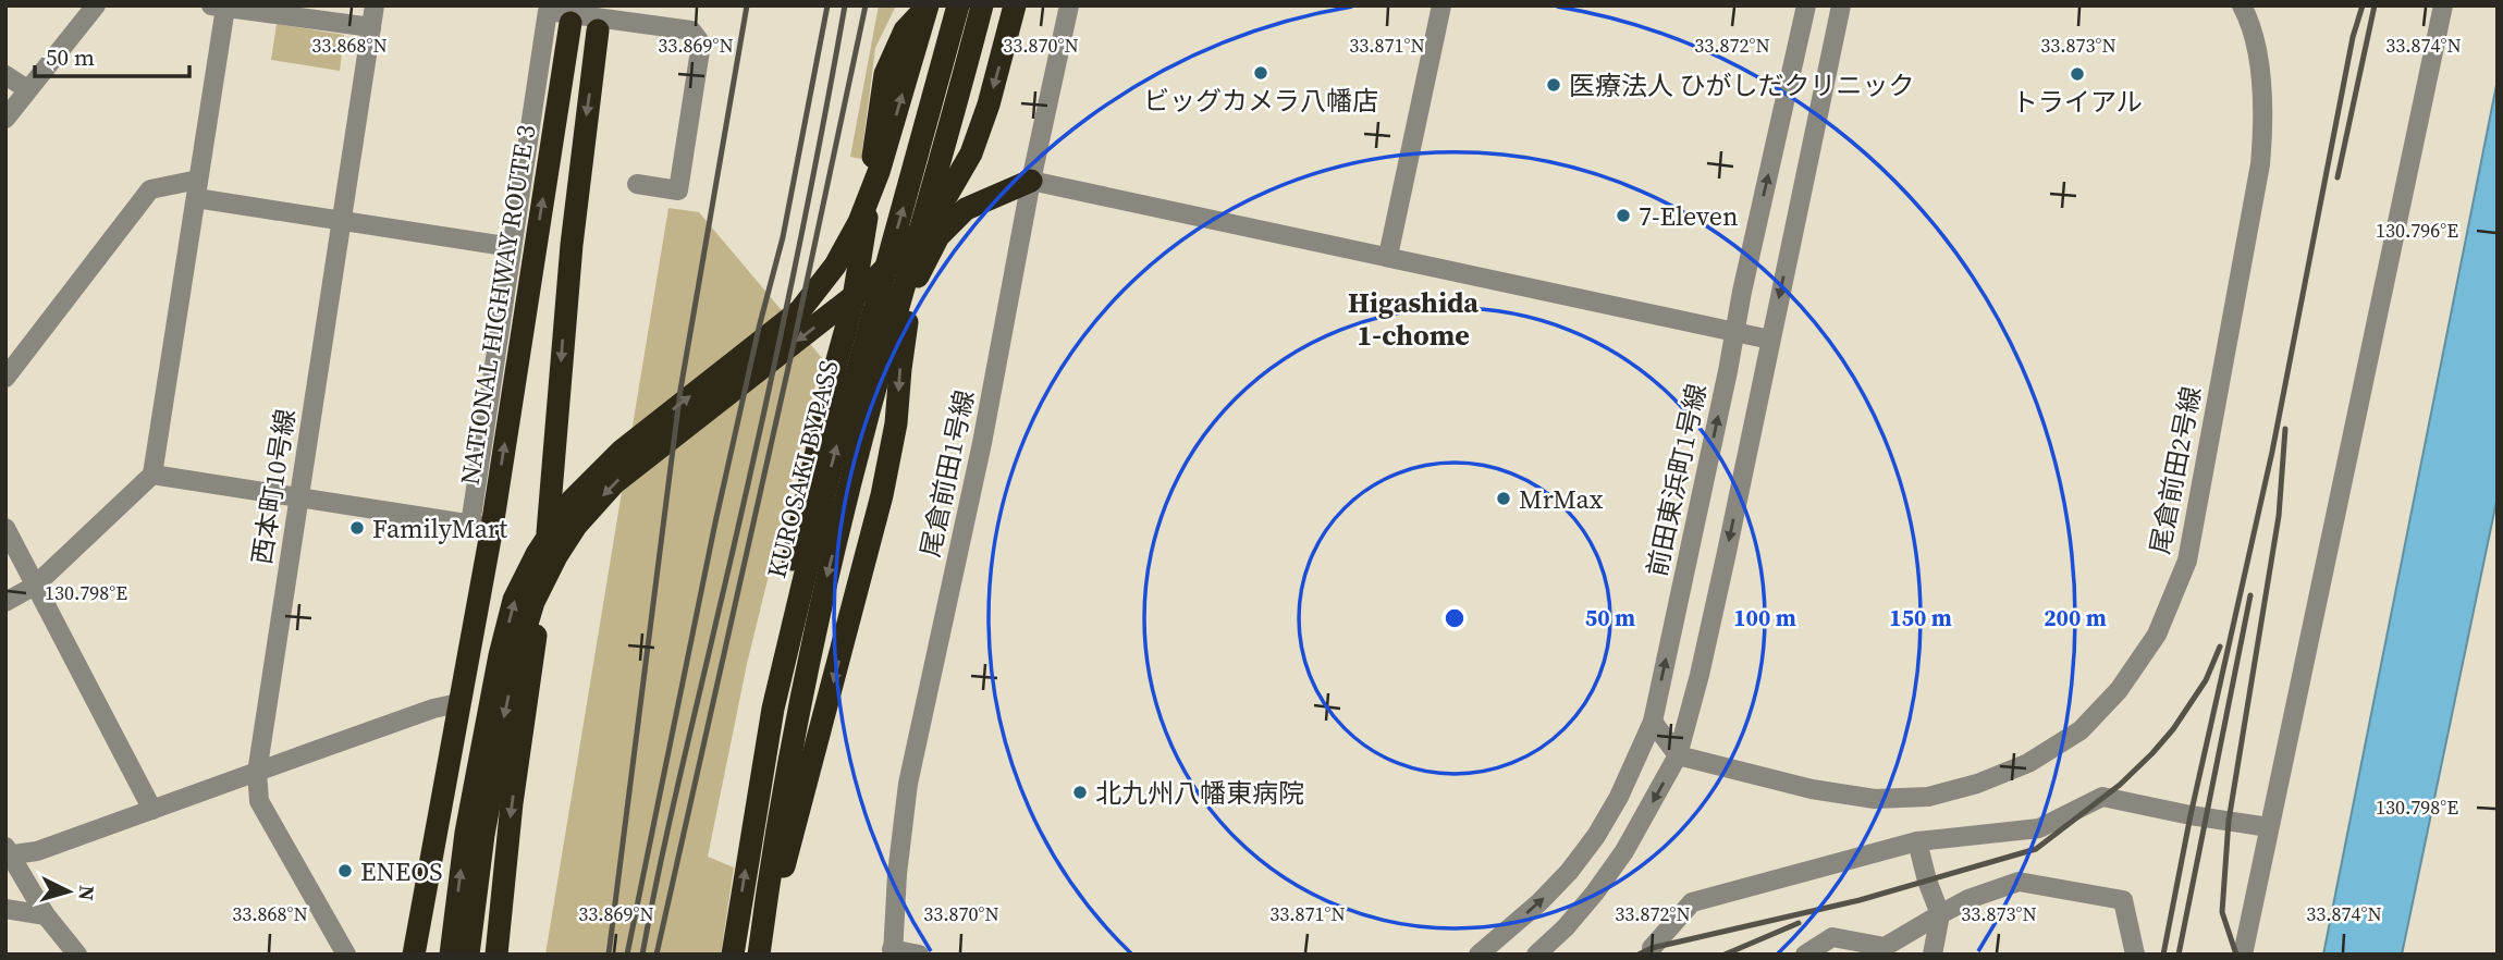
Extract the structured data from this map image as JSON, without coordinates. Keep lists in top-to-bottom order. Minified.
{"streets":{"highway":["NATIONAL HIGHWAY ROUTE 3","KUROSAKI BYPASS"],"street":["尾倉前田2号線","尾倉前田1号線","前田東浜町1号線","西本町10号線"]},"districts":["Higashida 1-chome"],"places":["ビッグカメラ八幡店","トライアル","医療法人 ひがしだクリニック","7-Eleven","MrMax","FamilyMart","北九州八幡東病院","ENEOS"],"scale_bar":"50 m","north":"right","coordinates":["33.868°N","33.869°N","33.870°N","33.871°N","33.872°N","33.873°N","33.874°N","130.796°E","130.798°E"],"rings":["50 m","100 m","150 m","200 m"]}
